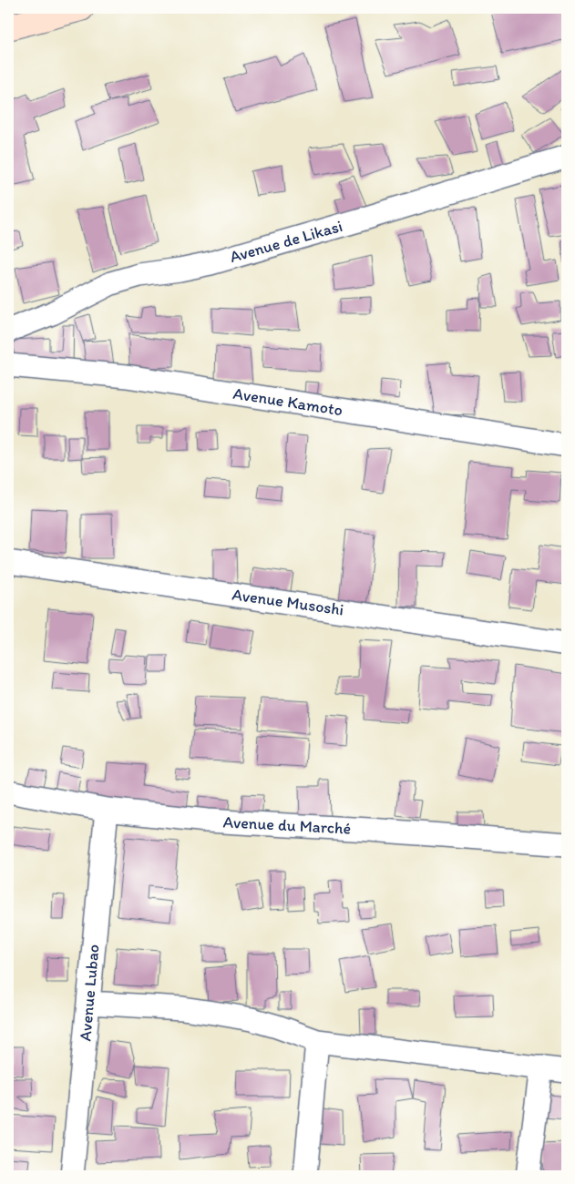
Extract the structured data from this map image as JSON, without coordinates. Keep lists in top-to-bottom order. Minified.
{"streets":{"street":["Avenue de Likasi","Avenue Kamoto","Avenue Musoshi","Avenue du Marché","Avenue Lubao"]},"crossings":[["Avenue du Marché","Avenue Lubao"]]}
